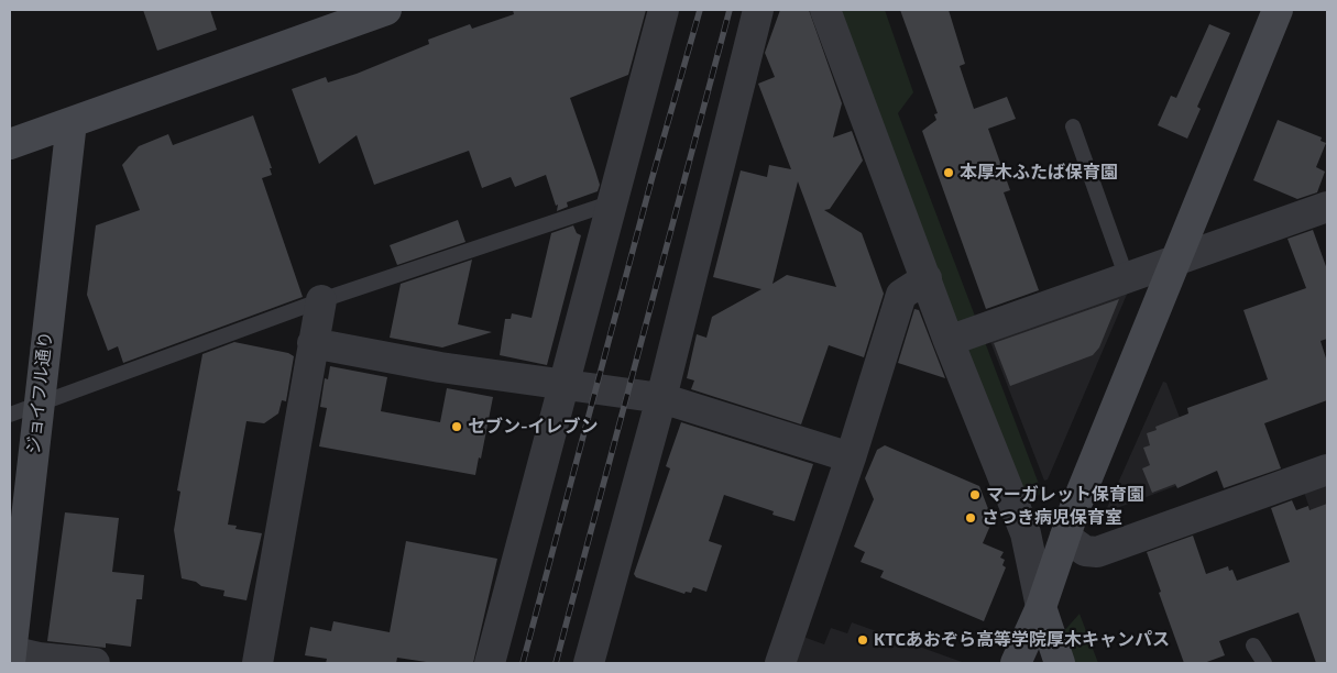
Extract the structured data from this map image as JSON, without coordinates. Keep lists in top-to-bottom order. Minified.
{"streets":{"street":["ジョイフル通り"]},"places":["本厚木ふたば保育園","セブン-イレブン","マーガレット保育園","さつき病児保育室","KTCあおぞら高等学院厚木キャンパス"]}
